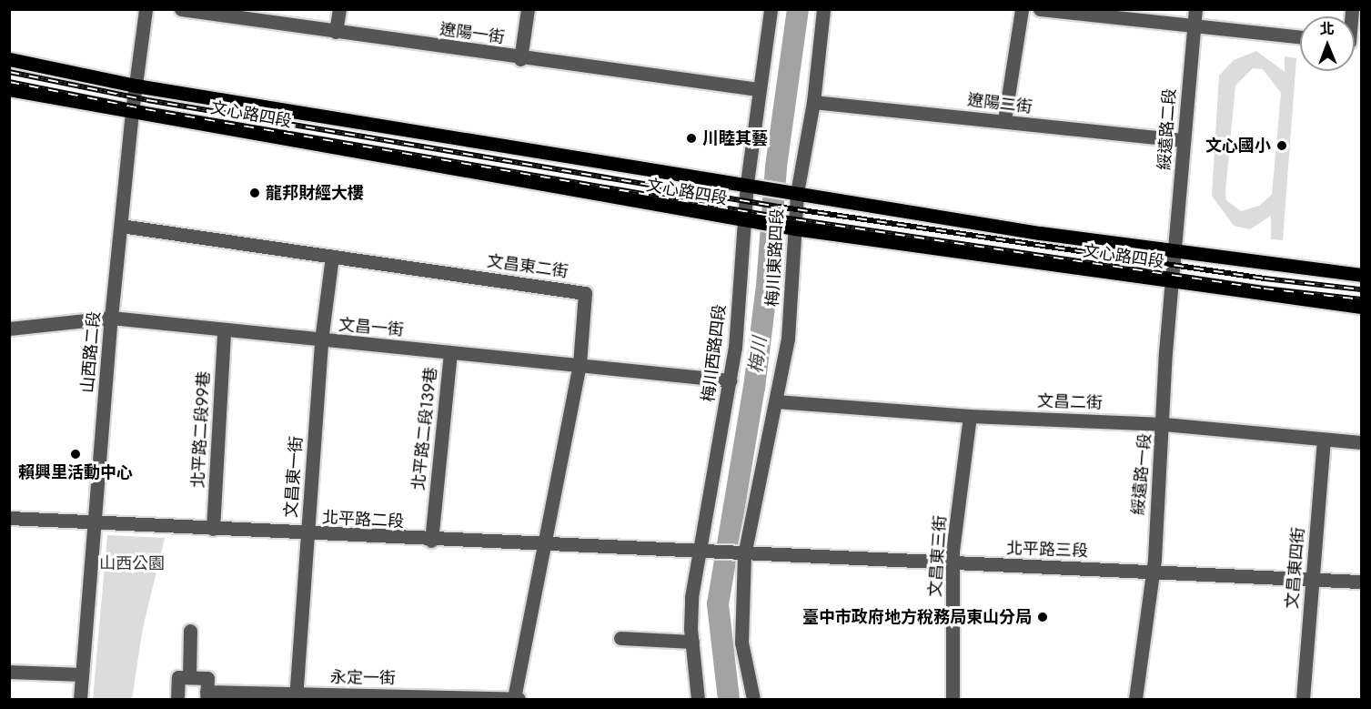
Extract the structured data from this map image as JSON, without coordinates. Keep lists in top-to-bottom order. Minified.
{"streets":{"main road":["文心路四段"],"street":["遼陽一街","遼陽二街","綏遠路二段","梅川東路四段","文昌東二街","文昌一街","山西路二段","梅川西路四段","文昌二街","北平路二段139巷","北平路二段99巷","綏遠路一段","文昌東一街","北平路二段","北平路三段","文昌東三街","文昌東四街","永定一街"]},"crossings":[["遼陽一街","梅川西路四段"],["遼陽二街","綏遠路二段"],["遼陽二街","梅川東路四段"],["文心路四段","綏遠路二段"],["文心路四段","梅川東路四段"],["文心路四段","山西路二段"],["文心路四段","梅川西路四段"],["文心路四段","綏遠路一段"],["綏遠路二段","綏遠路一段"],["梅川東路四段","文昌二街"],["梅川東路四段","北平路二段"],["梅川東路四段","北平路三段"],["文昌東二街","文昌一街"],["文昌東二街","山西路二段"],["文昌東二街","文昌東一街"],["文昌東二街","北平路二段"],["文昌東二街","永定一街"],["文昌一街","山西路二段"],["文昌一街","梅川西路四段"],["文昌一街","北平路二段139巷"],["文昌一街","北平路二段99巷"],["文昌一街","文昌東一街"],["山西路二段","北平路二段"],["梅川西路四段","北平路二段"],["文昌二街","綏遠路一段"],["文昌二街","文昌東三街"],["文昌二街","文昌東四街"],["北平路二段139巷","北平路二段"],["北平路二段99巷","北平路二段"],["綏遠路一段","北平路三段"],["文昌東一街","北平路二段"],["文昌東一街","永定一街"],["北平路二段","北平路三段"],["北平路三段","文昌東三街"],["北平路三段","文昌東四街"]],"water":["梅川"],"parks":["山西公園"],"places":["川睦其藝","文心國小","龍邦財經大樓","賴興里活動中心","臺中市政府地方稅務局東山分局"],"north":"top"}
